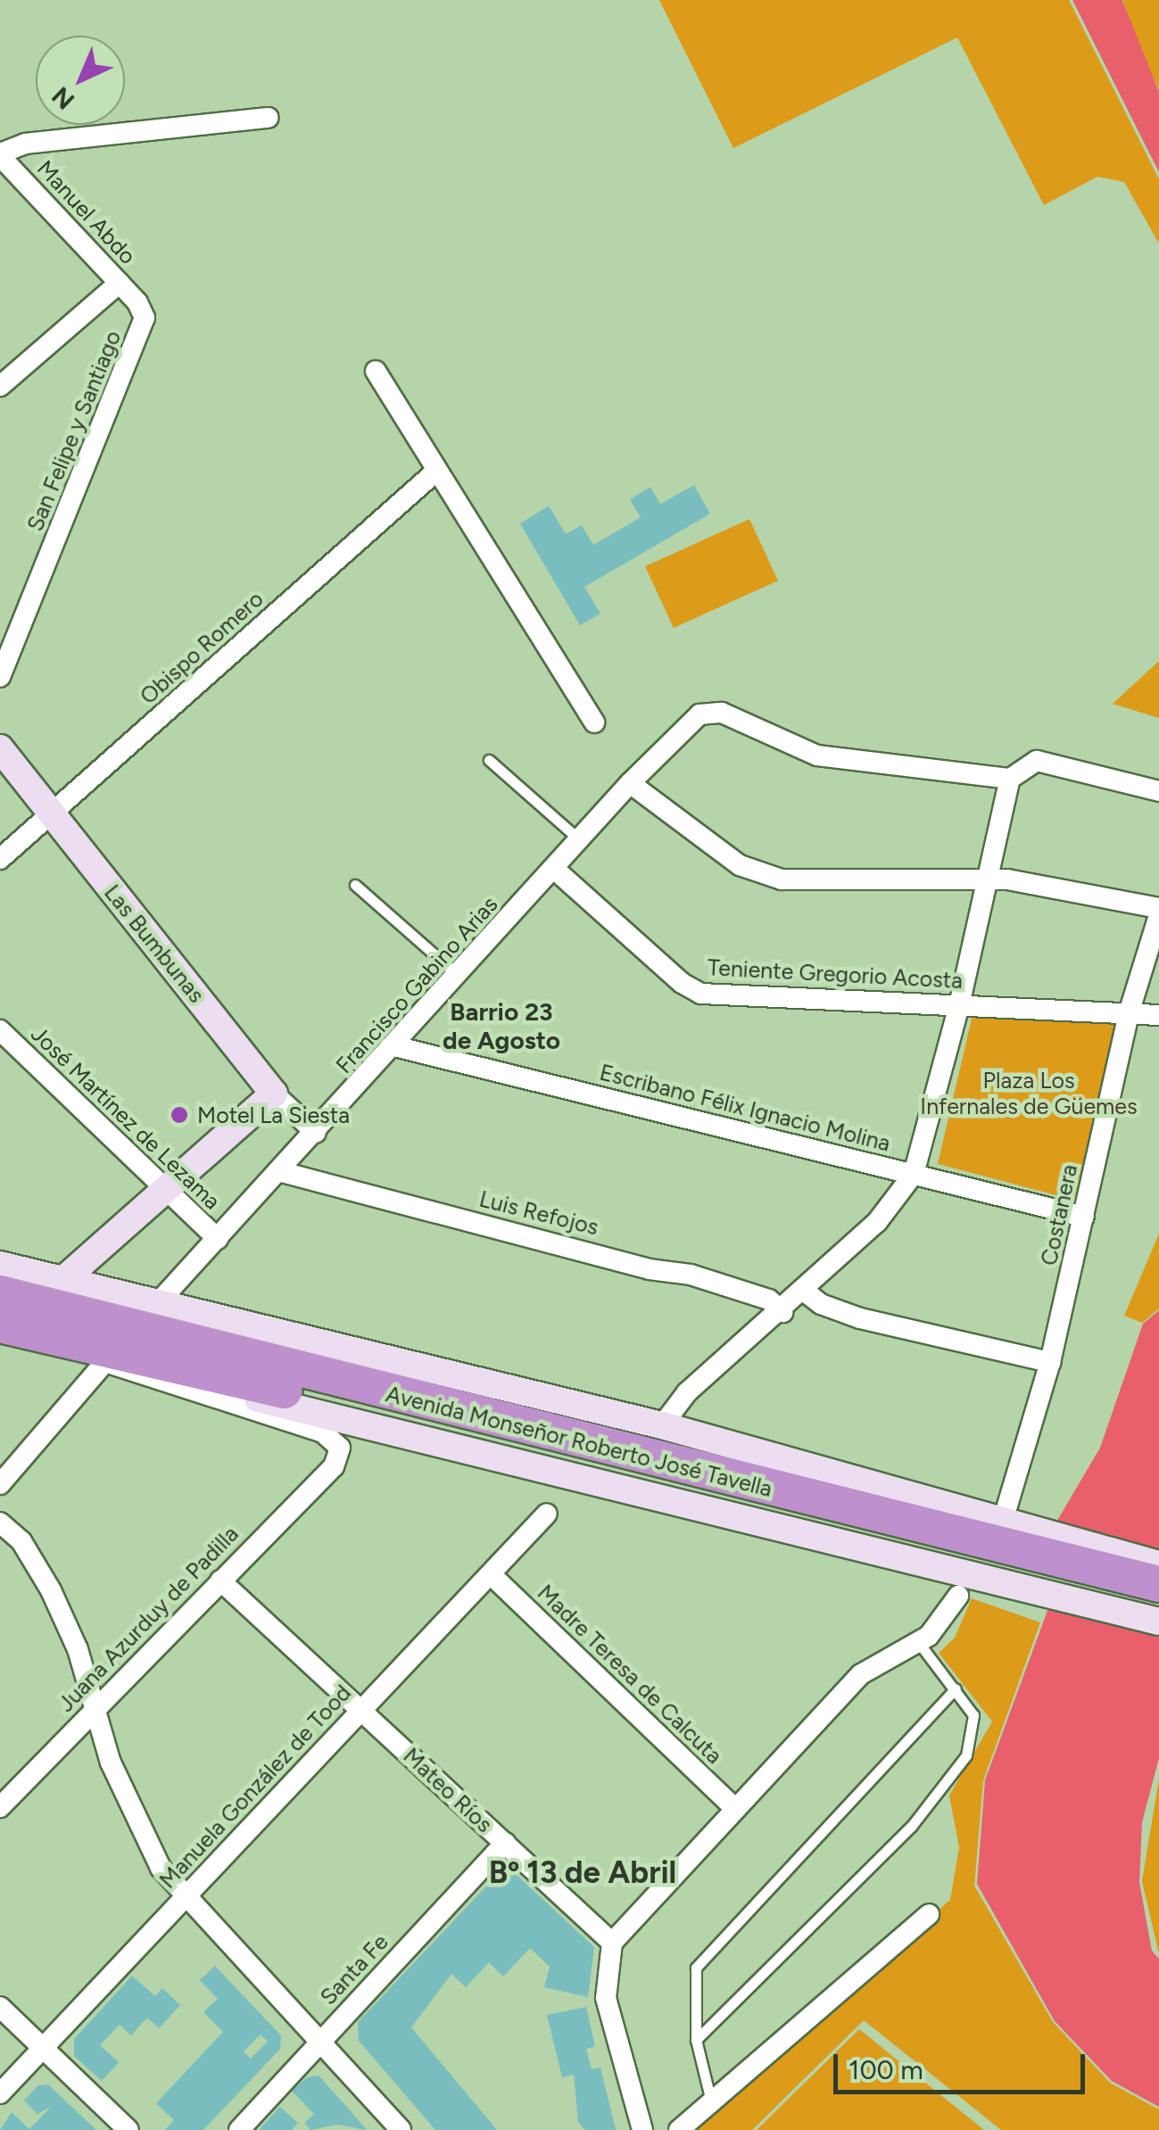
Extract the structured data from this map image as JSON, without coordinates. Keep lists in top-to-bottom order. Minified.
{"streets":{"highway":["Avenida Monseñor Roberto José Tavella"],"street":["Manuel Abdo","San Felipe y Santiago","Obispo Romero","Las Bumbunas","Teniente Gregorio Acosta","Francisco Gabino Arias","Escribano Félix Ignacio Molina","José Martínez de Lezama","Luis Refojos","Costanera","Juana Azurduy de Padilla","Madre Teresa de Calcuta","Manuela González de Tood","Mateo Ríos","Santa Fe"]},"crossings":[["Manuel Abdo","San Felipe y Santiago"],["Obispo Romero","Las Bumbunas"],["Las Bumbunas","Francisco Gabino Arias"],["Teniente Gregorio Acosta","Francisco Gabino Arias"],["Teniente Gregorio Acosta","Costanera"],["Francisco Gabino Arias","Escribano Félix Ignacio Molina"],["Francisco Gabino Arias","José Martínez de Lezama"],["Francisco Gabino Arias","Luis Refojos"],["Escribano Félix Ignacio Molina","Costanera"],["Costanera","Avenida Monseñor Roberto José Tavella"],["Juana Azurduy de Padilla","Mateo Ríos"],["Madre Teresa de Calcuta","Manuela González de Tood"],["Manuela González de Tood","Mateo Ríos"],["Mateo Ríos","Santa Fe"]],"districts":["Barrio 23 de Agosto","Bº 13 de Abril"],"parks":["Plaza Los Infernales de Güemes"],"places":["Motel La Siesta"],"scale_bar":"100 m","north":"bottom left"}
